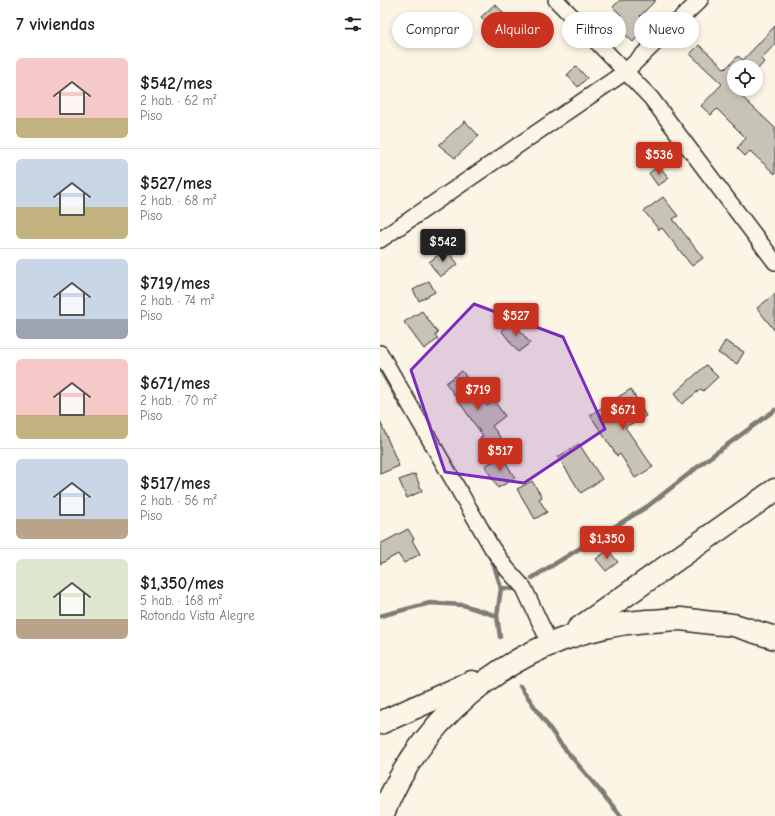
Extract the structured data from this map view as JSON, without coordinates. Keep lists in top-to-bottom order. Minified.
{"page":{"heading":"7 viviendas","chip":["Comprar","Alquilar","Filtros","Nuevo"],"list":[{"name":"$542/mes","note":"2 hab. · 62 m² · Piso"},{"name":"$527/mes","note":"2 hab. · 68 m² · Piso"},{"name":"$719/mes","note":"2 hab. · 74 m² · Piso"},{"name":"$671/mes","note":"2 hab. · 70 m² · Piso"},{"name":"$517/mes","note":"2 hab. · 56 m² · Piso"},{"name":"$1,350/mes","note":"5 hab. · 168 m² · Rotonda Vista Alegre"}],"price":["$536","$542","$527","$719","$671","$517","$1,350"]}}
